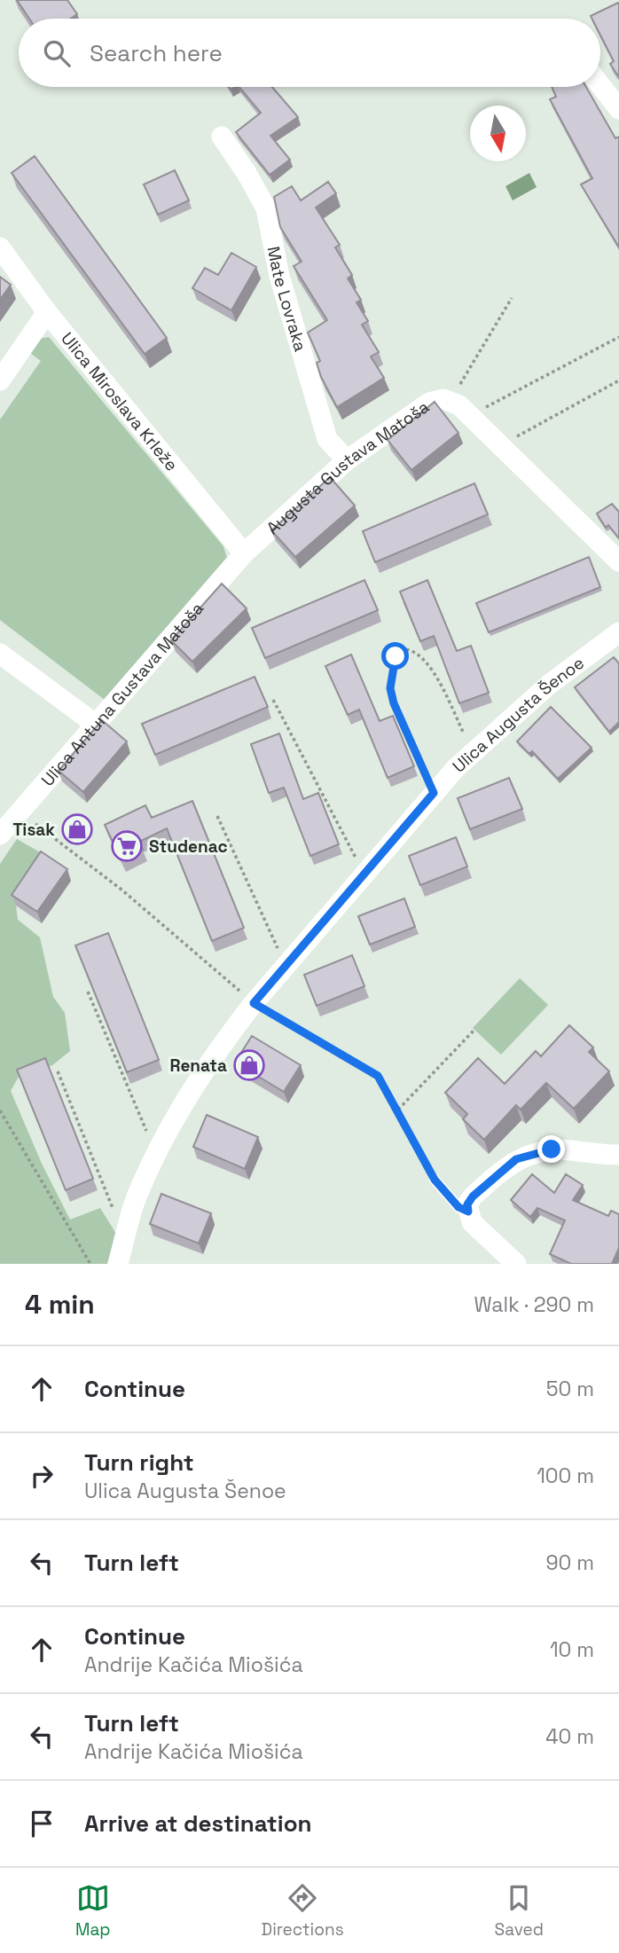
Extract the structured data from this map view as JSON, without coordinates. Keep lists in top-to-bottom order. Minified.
{"streets":{"street":["Mate Lovraka","Ulica Miroslava Krleže","Augusta Gustava Matoša","Ulica Antuna Gustava Matoša","Ulica Augusta Šenoe"]},"crossings":[["Mate Lovraka","Augusta Gustava Matoša"],["Ulica Miroslava Krleže","Augusta Gustava Matoša"],["Ulica Miroslava Krleže","Ulica Antuna Gustava Matoša"],["Augusta Gustava Matoša","Ulica Antuna Gustava Matoša"]],"places":{"shop":["Tisak","Renata"],"supermarket":["Studenac"]},"north":"bottom","page":{"search":"Search here","heading":["4 min","Walk · 290 m"],"list":[["Continue","50 m"],["Turn right","Ulica Augusta Šenoe","100 m"],["Turn left","90 m"],["Continue","Andrije Kačića Miošića","10 m"],["Turn left","Andrije Kačića Miošića","40 m"],"Arrive at destination"],"nav":["Map","Directions","Saved"]}}
